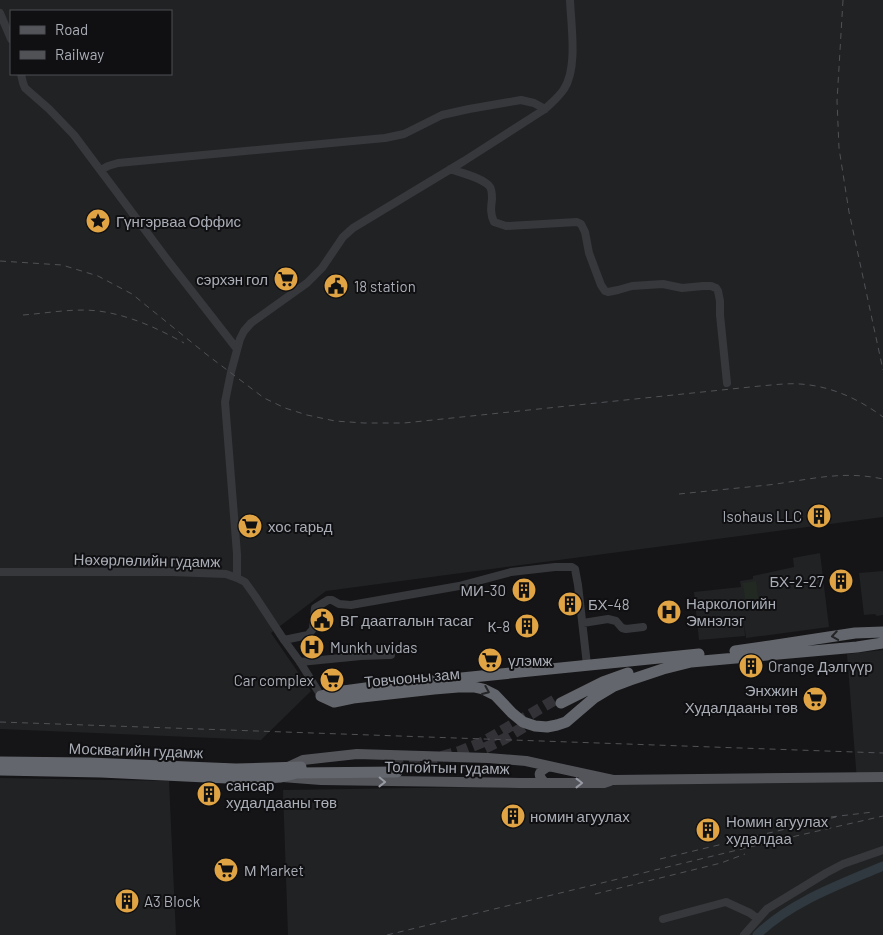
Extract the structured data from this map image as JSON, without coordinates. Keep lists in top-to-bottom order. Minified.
{"streets":{"highway":["Товчооны зам","Москвагийн гудамж"],"main road":["Толгойтын гудамж"],"street":["Нөхөрлөлийн гудамж"]},"crossings":[["Нөхөрлөлийн гудамж","Товчооны зам"]],"places":{"place":["Гүнгэрваа Оффис"],"supermarket":["сэрхэн гол","хос гарьд","үлэмж","Car complex","Энхжин Худалдааны төв","М Market"],"public building":["18 station","ВГ даатгалын тасаг"],"building":["Isohaus LLC","БХ-2-27","МИ-30","БХ-48","К-8","Orange Дэлгүүр","сансар худалдааны төв","номин агуулах","Номин агуулах худалдаа","A3 Block"],"hospital":["Наркологийн Эмнэлэг","Munkh uvidas"]},"legend":["Road","Railway"]}
